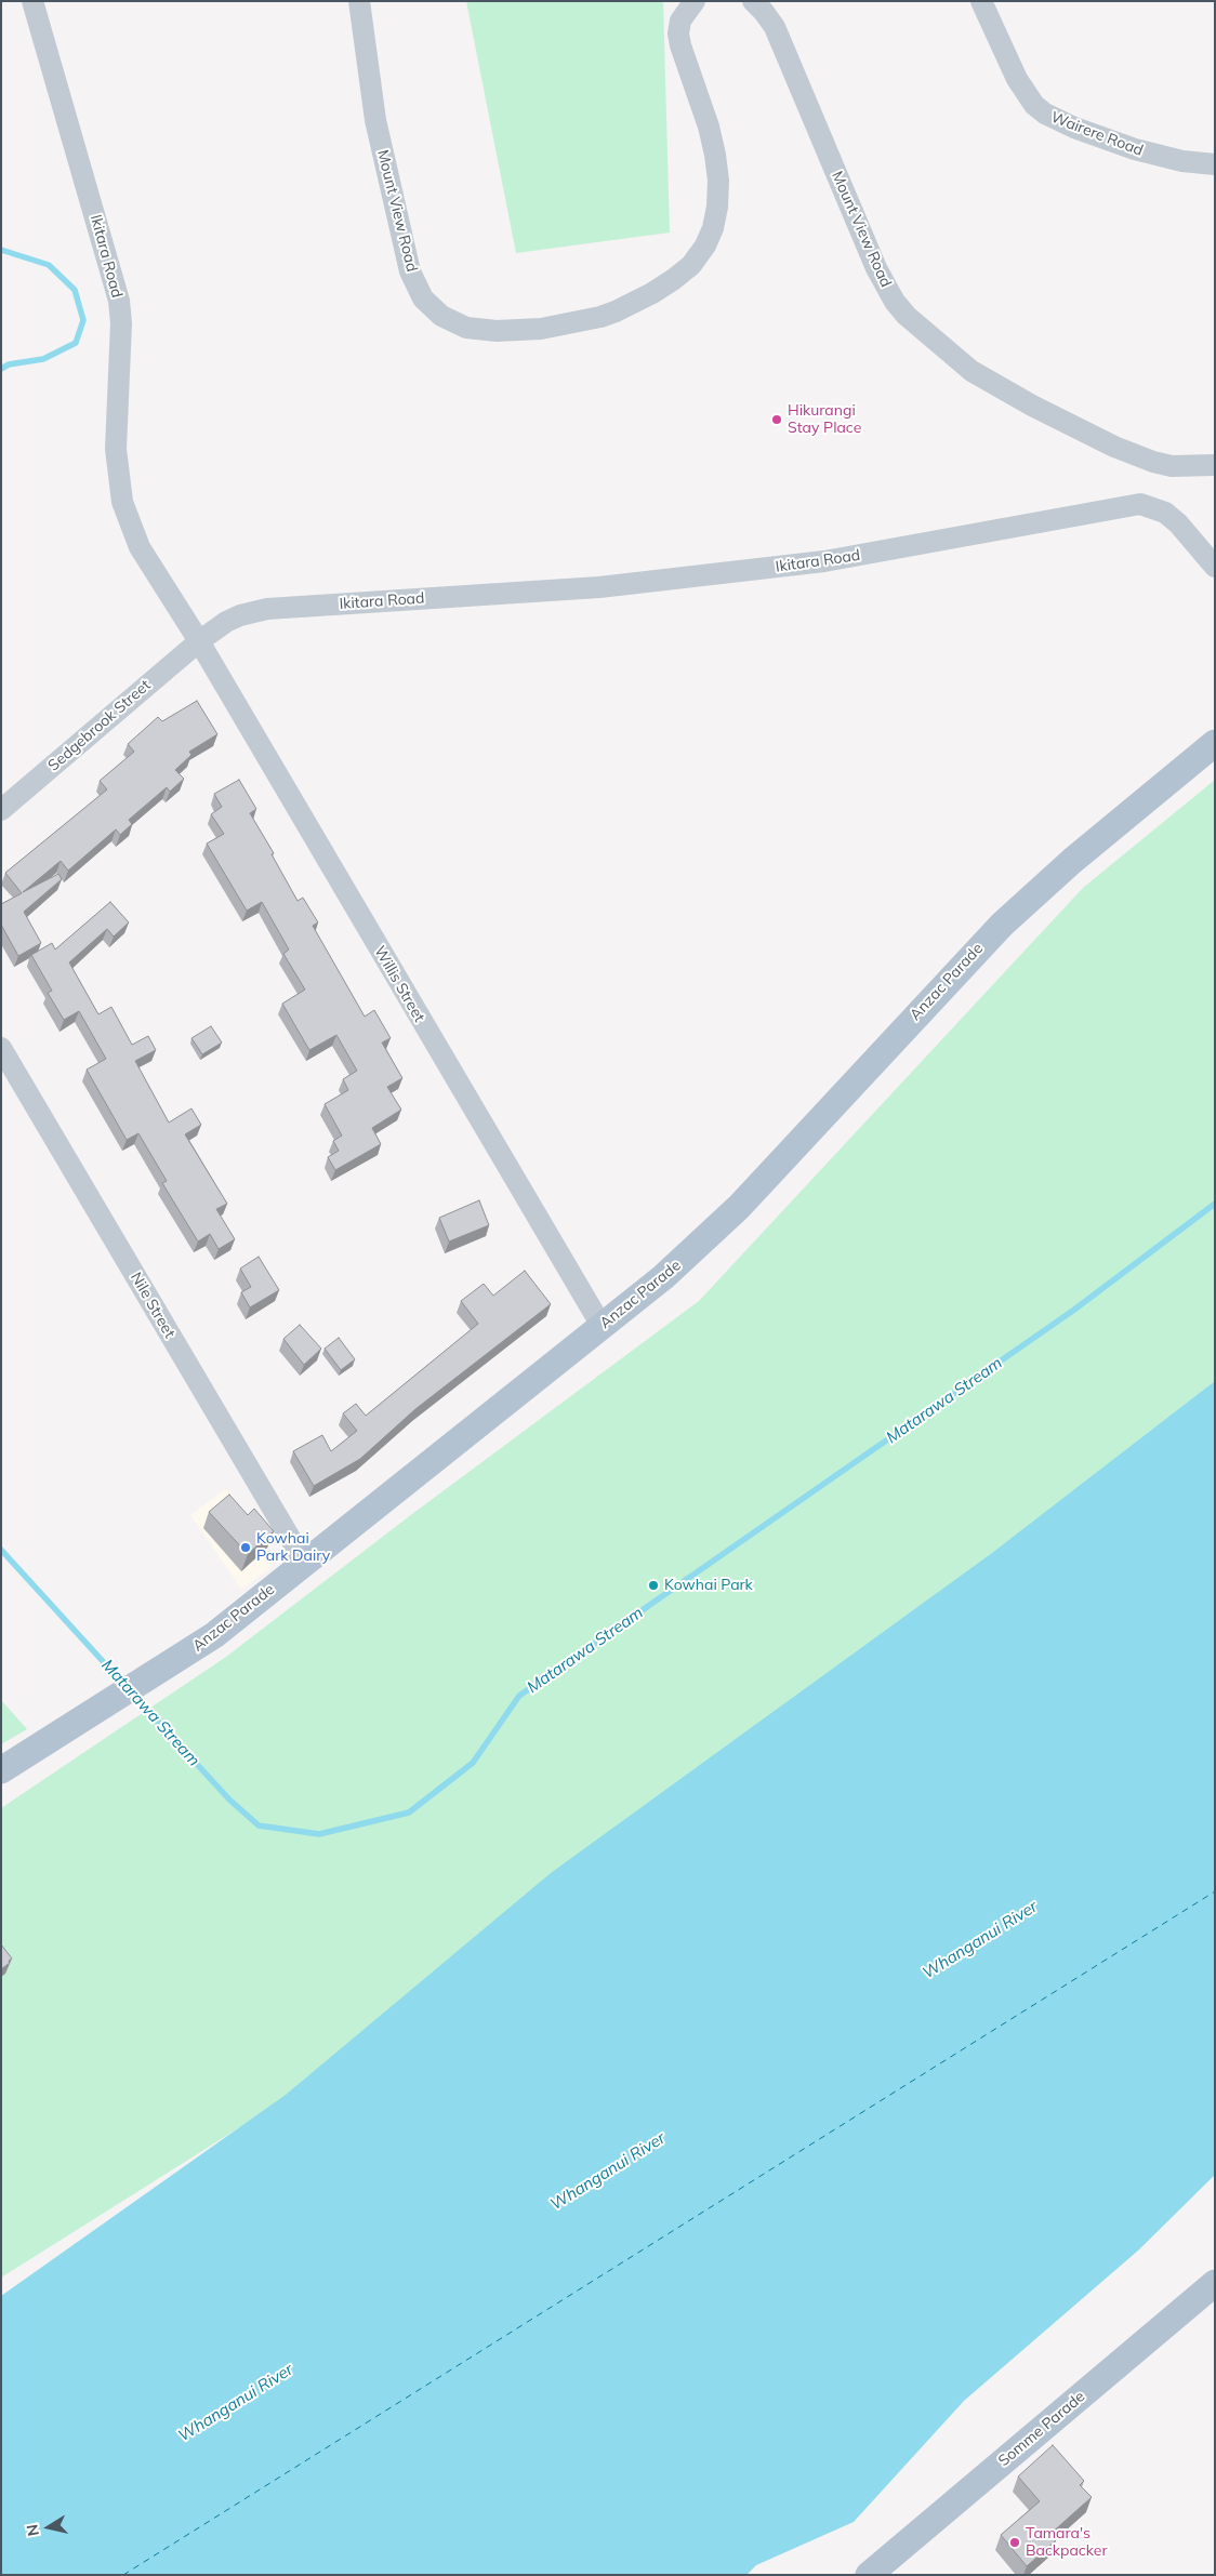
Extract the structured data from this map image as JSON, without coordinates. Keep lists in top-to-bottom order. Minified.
{"streets":{"main road":["Anzac Parade","Somme Parade"],"street":["Wairere Road","Mount View Road","Ikitara Road","Sedgebrook Street","Willis Street","Nile Street"]},"crossings":[["Ikitara Road","Sedgebrook Street"],["Ikitara Road","Willis Street"],["Sedgebrook Street","Willis Street"],["Anzac Parade","Willis Street"],["Anzac Parade","Nile Street"]],"water":["Matarawa Stream","Whanganui River"],"places":["Hikurangi Stay Place","Kowhai Park Dairy","Kowhai Park","Tamara's Backpacker"],"north":"left"}
